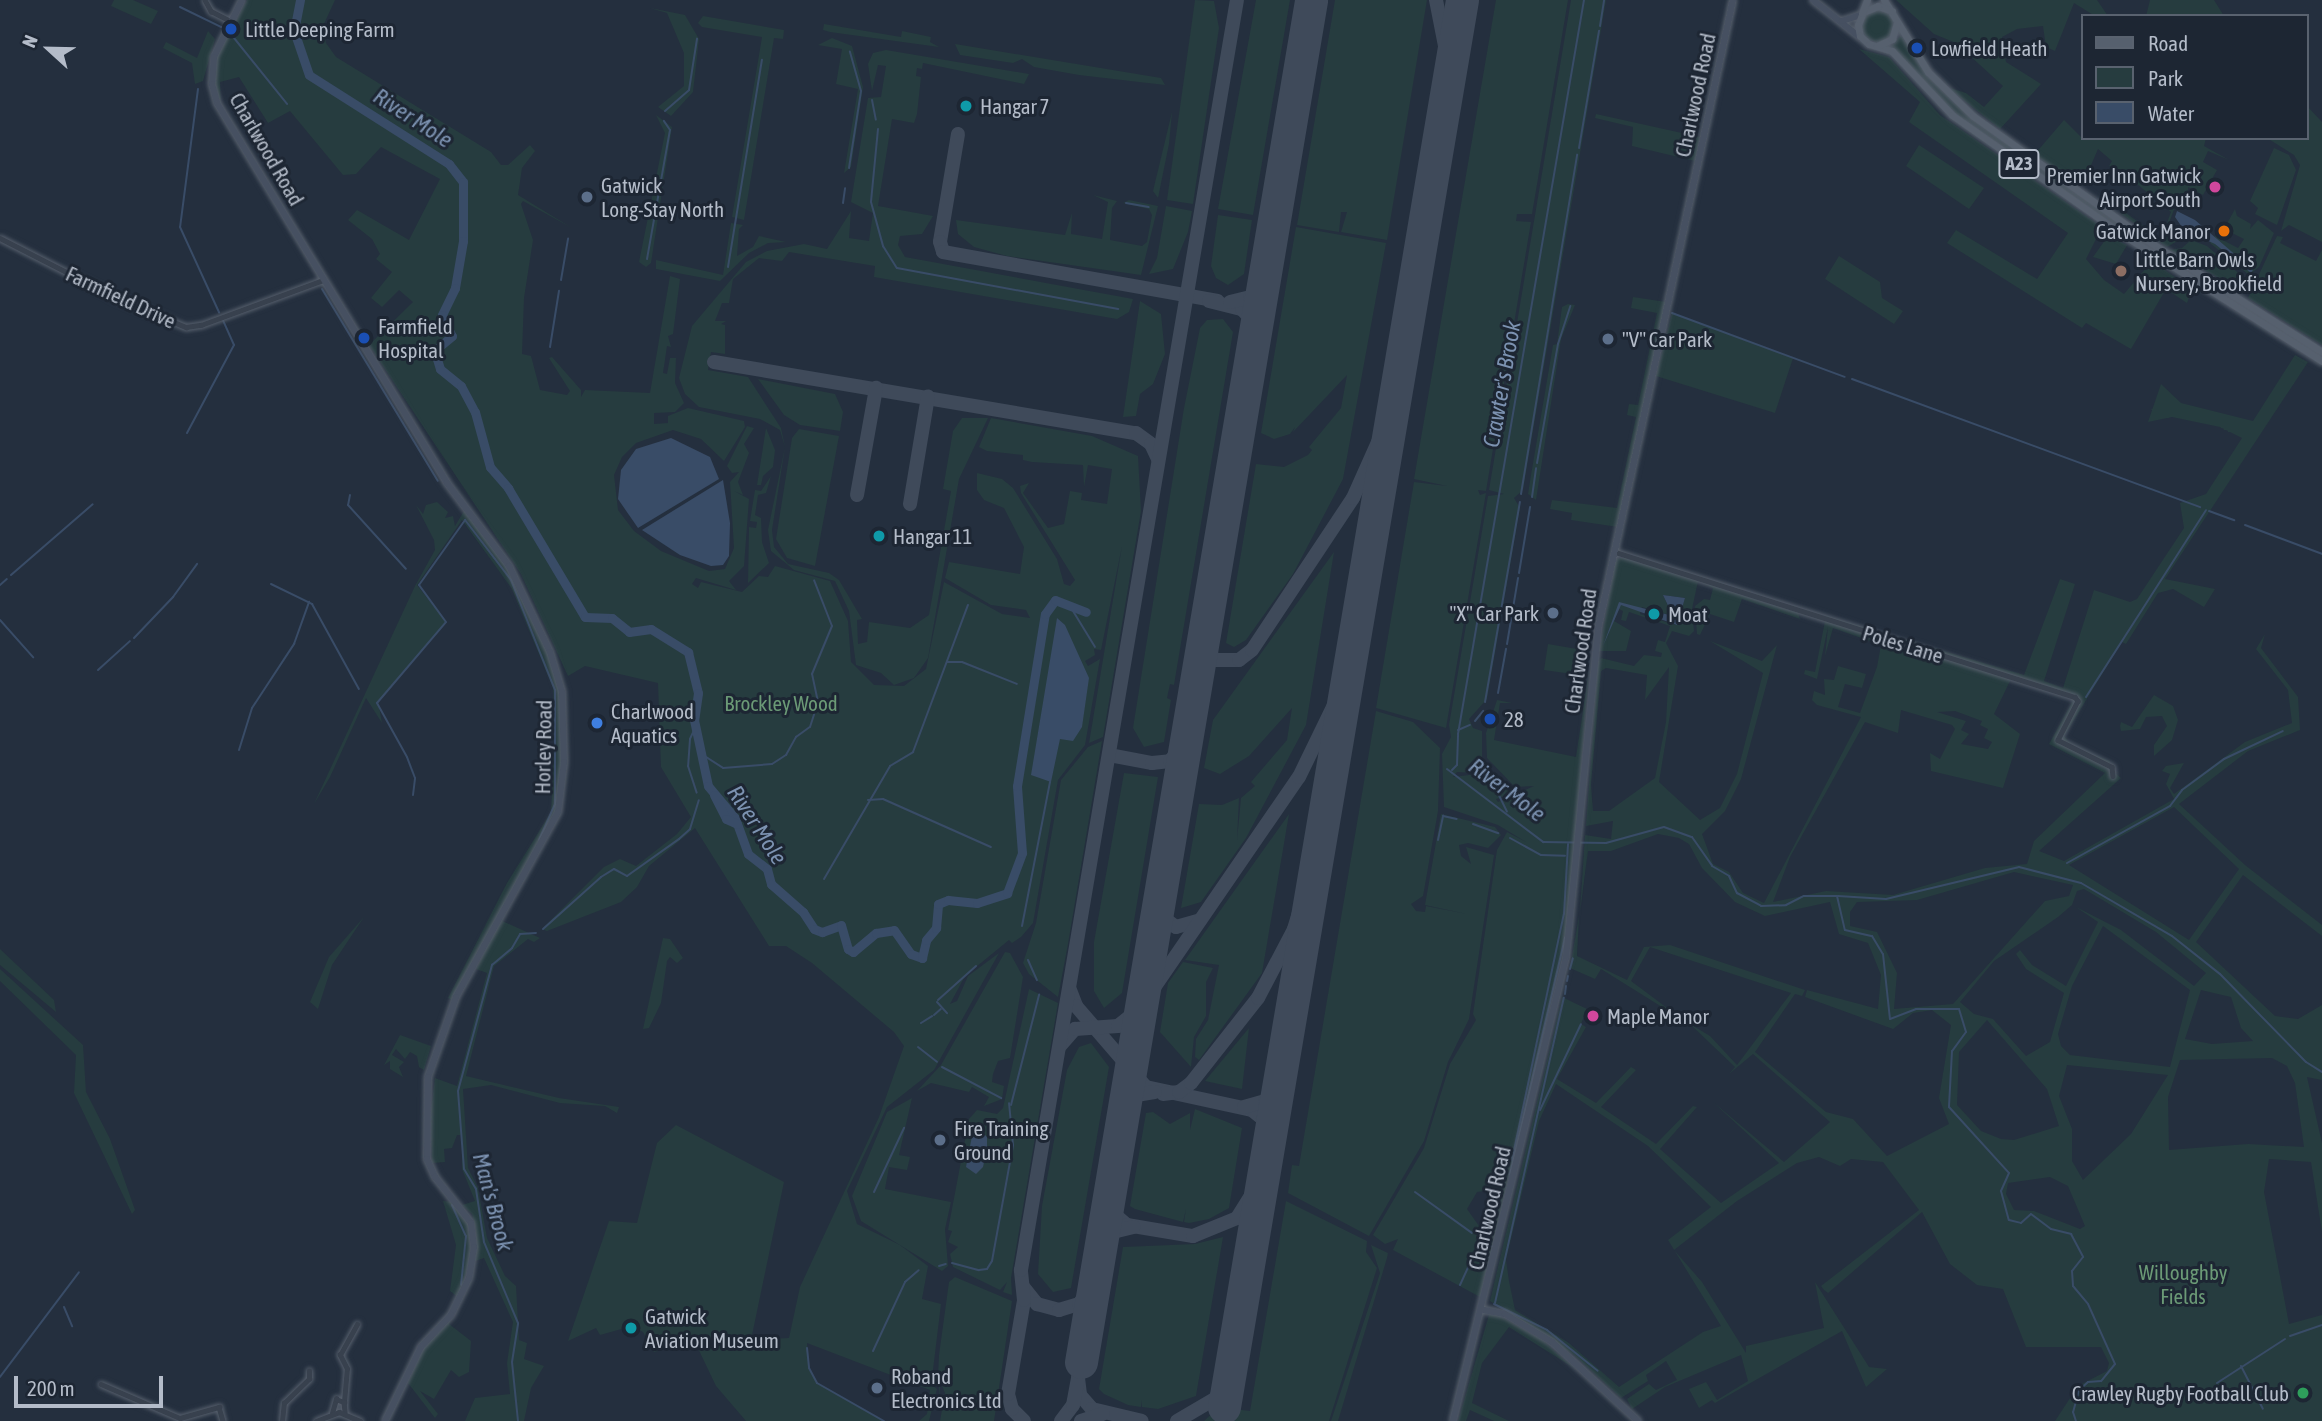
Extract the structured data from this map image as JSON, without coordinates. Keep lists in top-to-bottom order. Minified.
{"streets":{"main road":["A23"],"street":["Charlwood Road","Farmfield Drive","Poles Lane","Horley Road"]},"crossings":[["Charlwood Road","Poles Lane"],["Charlwood Road","Horley Road"],["Farmfield Drive","Horley Road"]],"water":["River Mole","Crawter's Brook","Man's Brook"],"parks":["Brockley Wood","Willoughby Fields"],"places":["Little Deeping Farm","Lowfield Heath","Hangar 7","Premier Inn Gatwick Airport South","Gatwick Long-Stay North","Gatwick Manor","Little Barn Owls Nursery, Brookfield","Farmfield Hospital","\"V\" Car Park","Hangar 11","\"X\" Car Park","Moat","28","Charlwood Aquatics","Maple Manor","Fire Training Ground","Gatwick Aviation Museum","Roband Electronics Ltd","Crawley Rugby Football Club"],"legend":["Road","Park","Water"],"scale_bar":"200 m","north":"left"}
